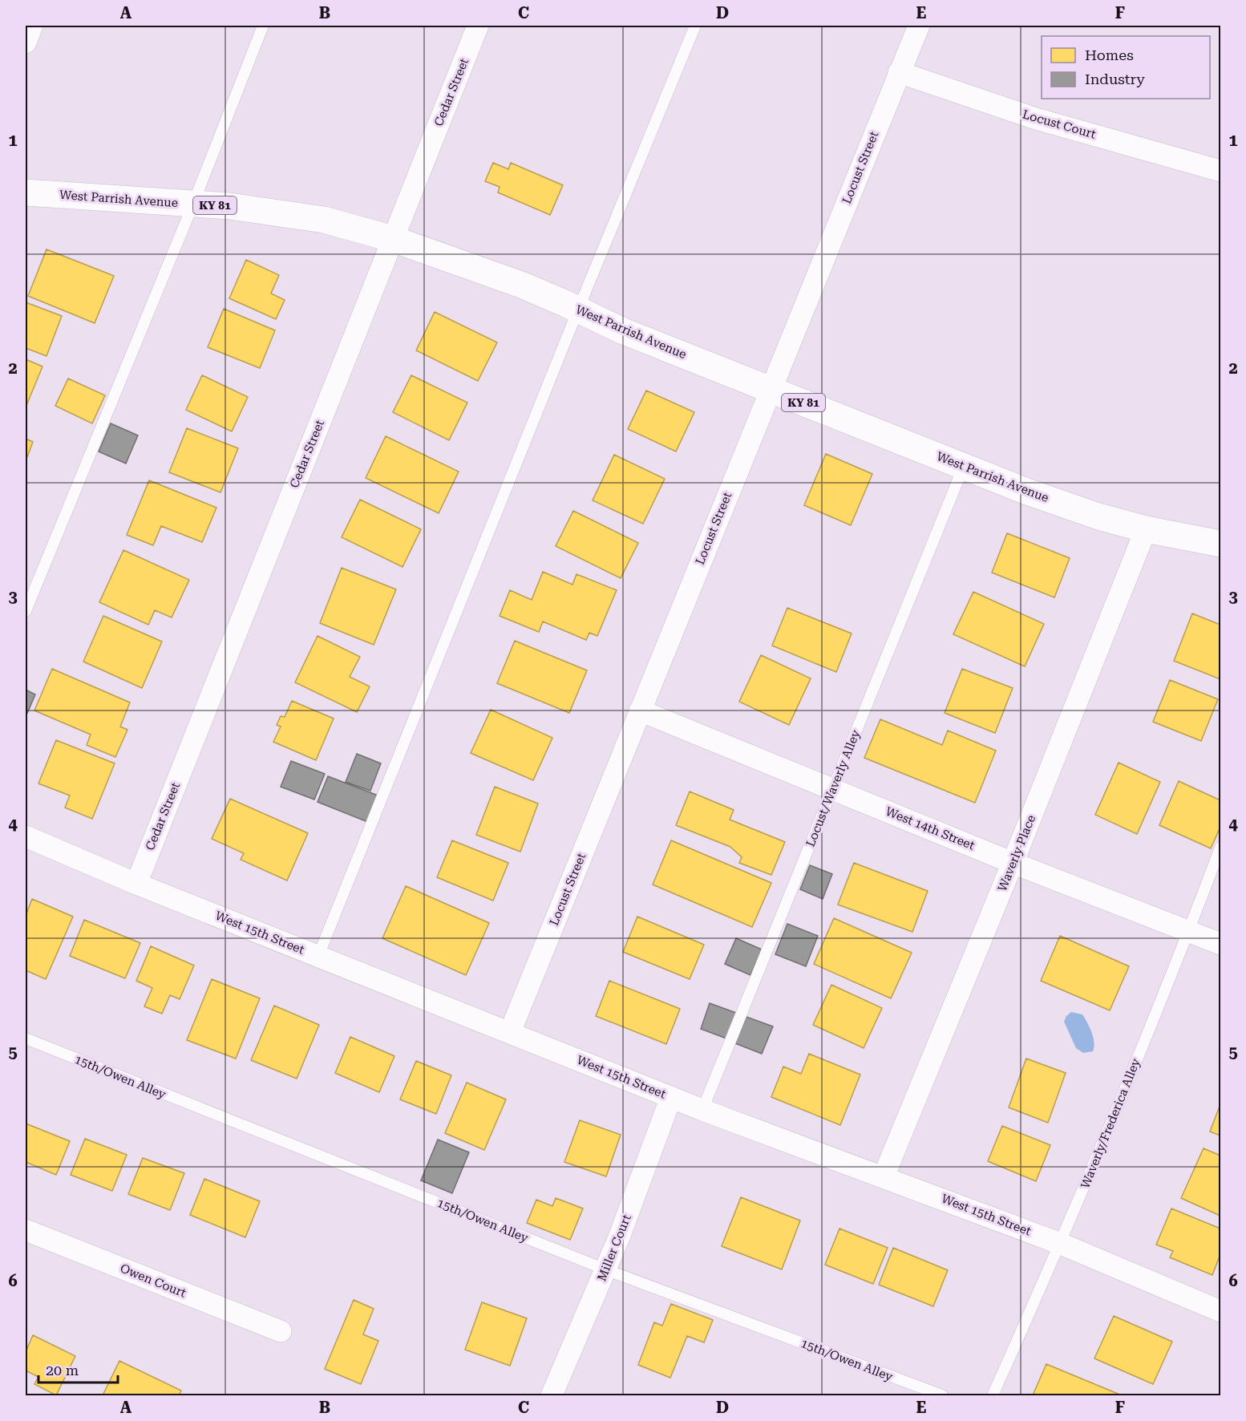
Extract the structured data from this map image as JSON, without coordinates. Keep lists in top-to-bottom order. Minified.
{"streets":{"main road":["West Parrish Avenue","KY 81"],"street":["Cedar Street","Locust Court","Locust Street","West 14th Street","Waverly Place","West 15th Street","Miller Court","Owen Court"],"lane":["Locust/Waverly Alley","15th/Owen Alley","Waverly/Frederica Alley"]},"crossings":[["Cedar Street","West Parrish Avenue"],["Cedar Street","West 15th Street"],["Locust Court","Locust Street"],["Locust Street","West Parrish Avenue"],["Locust Street","West 14th Street"],["Locust Street","West 15th Street"],["West Parrish Avenue","Locust/Waverly Alley"],["West Parrish Avenue","Waverly Place"],["Locust/Waverly Alley","West 14th Street"],["Locust/Waverly Alley","West 15th Street"],["West 14th Street","Waverly Place"],["West 14th Street","Waverly/Frederica Alley"],["Waverly Place","West 15th Street"],["West 15th Street","Waverly/Frederica Alley"],["West 15th Street","Miller Court"],["15th/Owen Alley","Miller Court"]],"legend":["Homes","Industry"],"scale_bar":"20 m","grid":{"columns":["A","B","C","D","E","F"],"rows":["1","2","3","4","5","6"]}}
